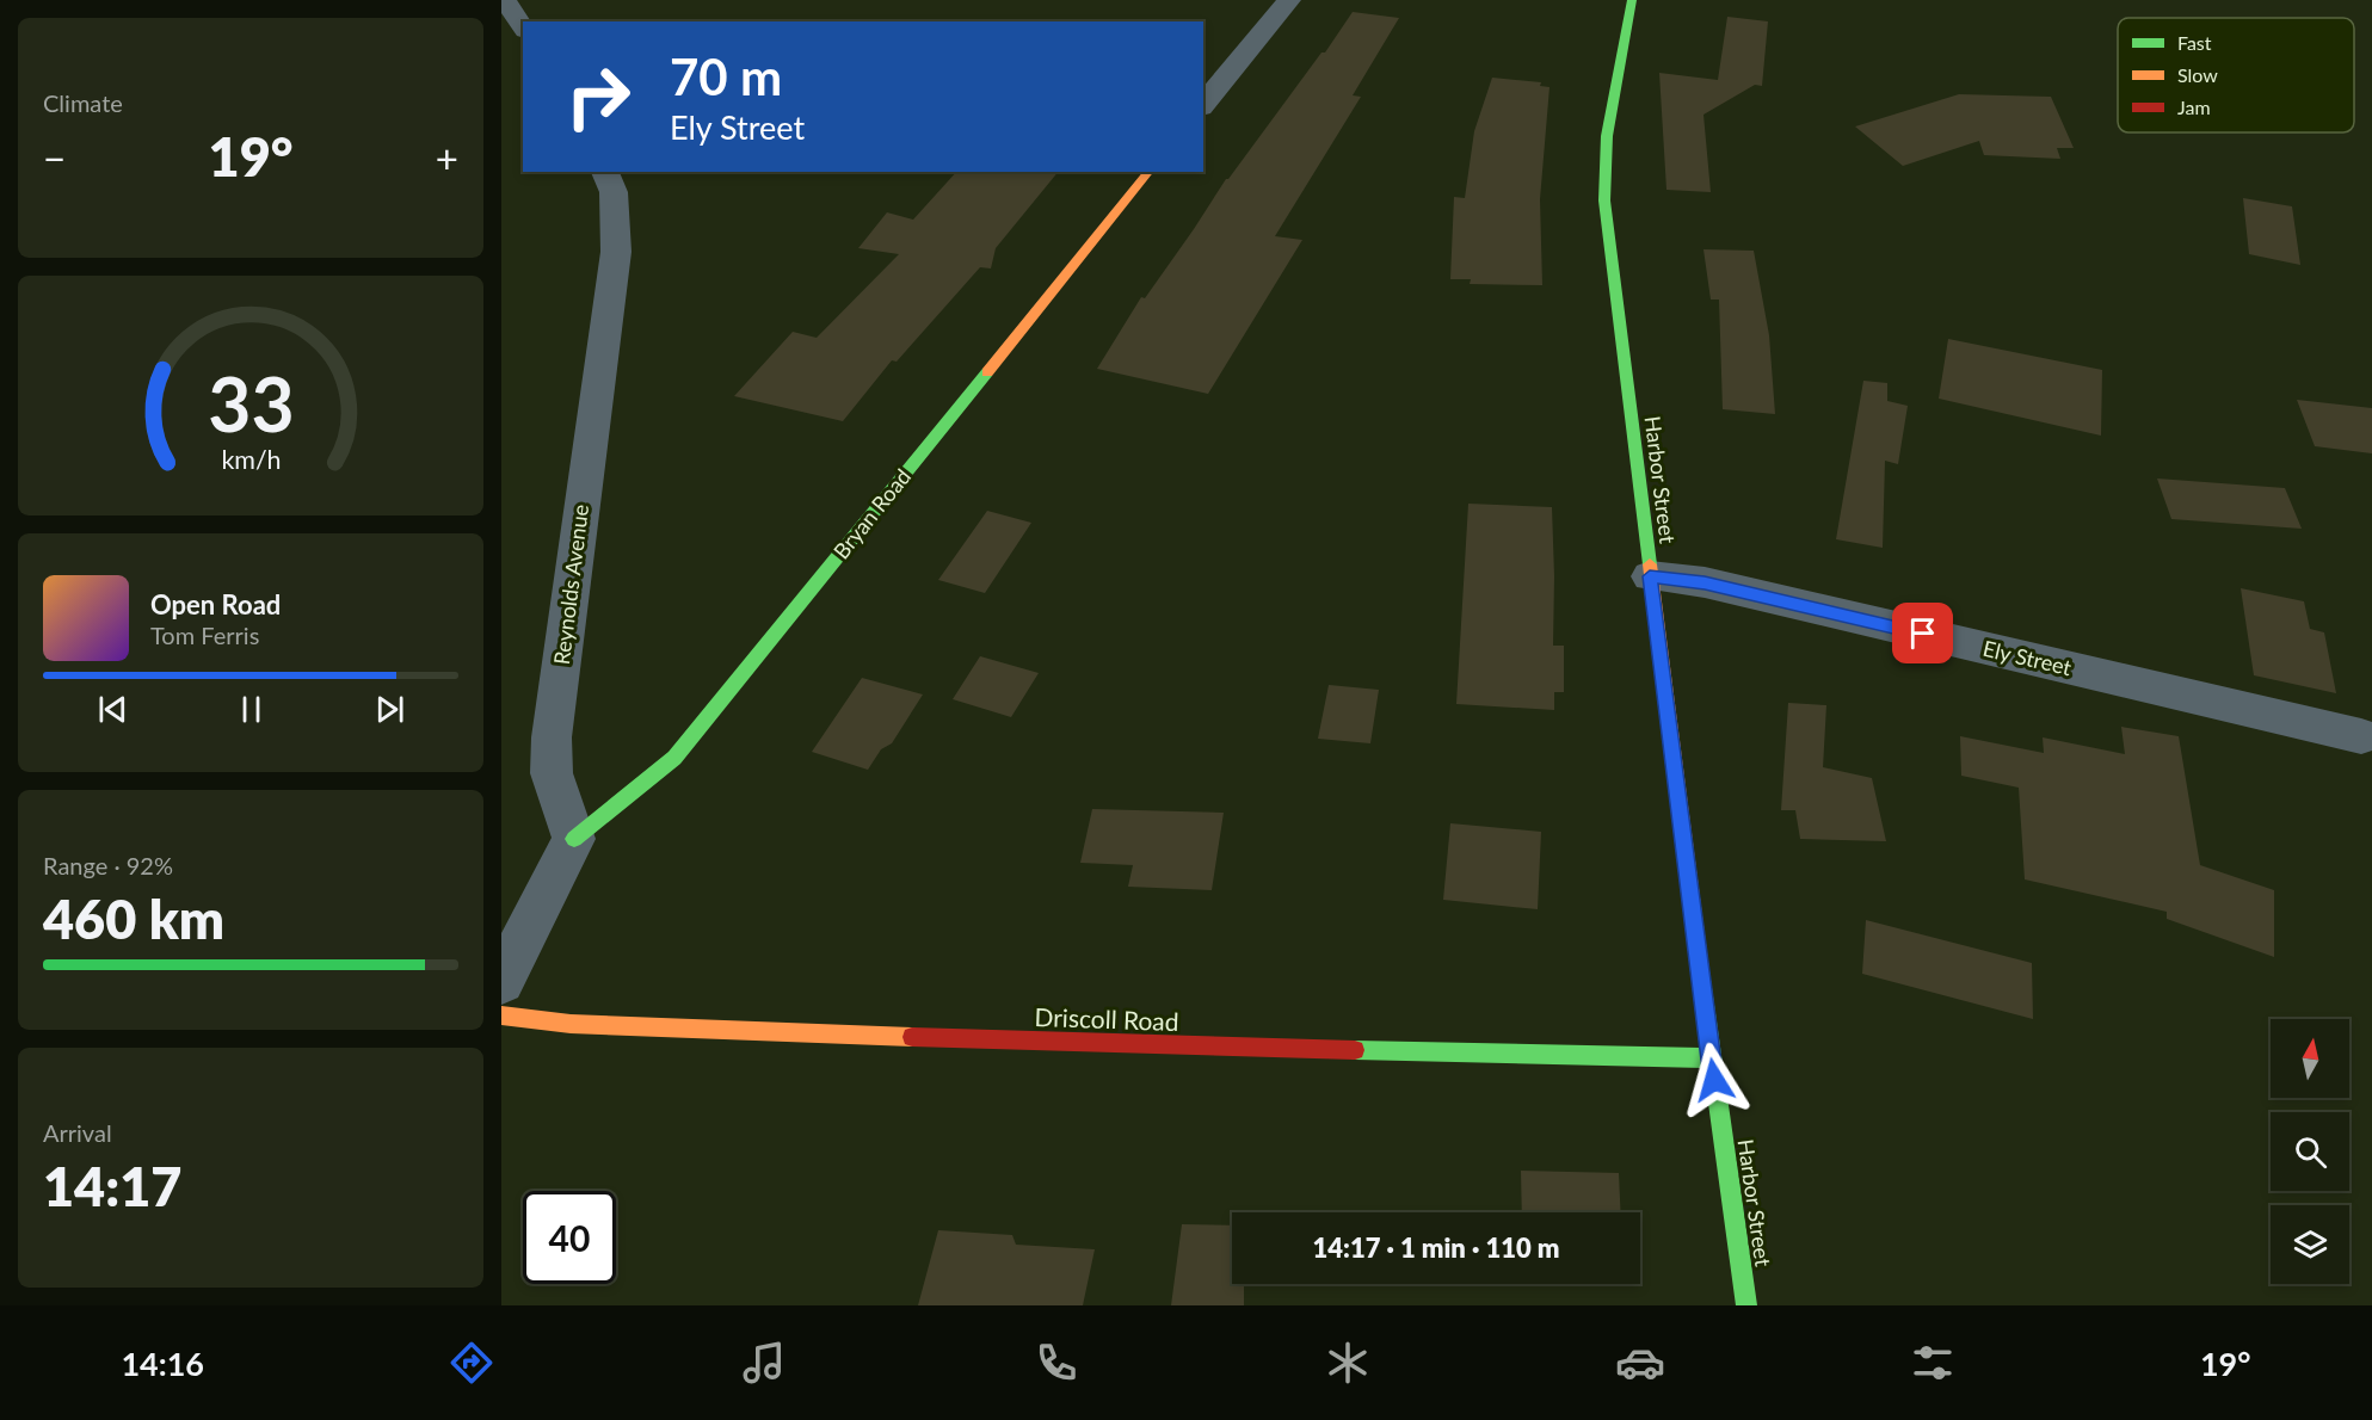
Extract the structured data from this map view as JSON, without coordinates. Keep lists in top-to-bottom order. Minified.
{"streets":{"street":["Harbor Street","Bryan Road","Reynolds Avenue","Ely Street","Driscoll Road"]},"crossings":[["Harbor Street","Ely Street"],["Harbor Street","Driscoll Road"],["Bryan Road","Reynolds Avenue"]],"legend":["Fast","Slow","Jam"],"north":"top","page":{"tile":["Climate",["Range · 92%","460 km"],["Arrival","14:17"]],"turn":["70 m","Ely Street"],"heat":["−","19°","+"],"song":["Open Road","Tom Ferris"],"limit":"40","trip":"14:17 · 1 min · 110 m","tabs":["14:16","19°"],"gauge":["33","km/h"]}}
